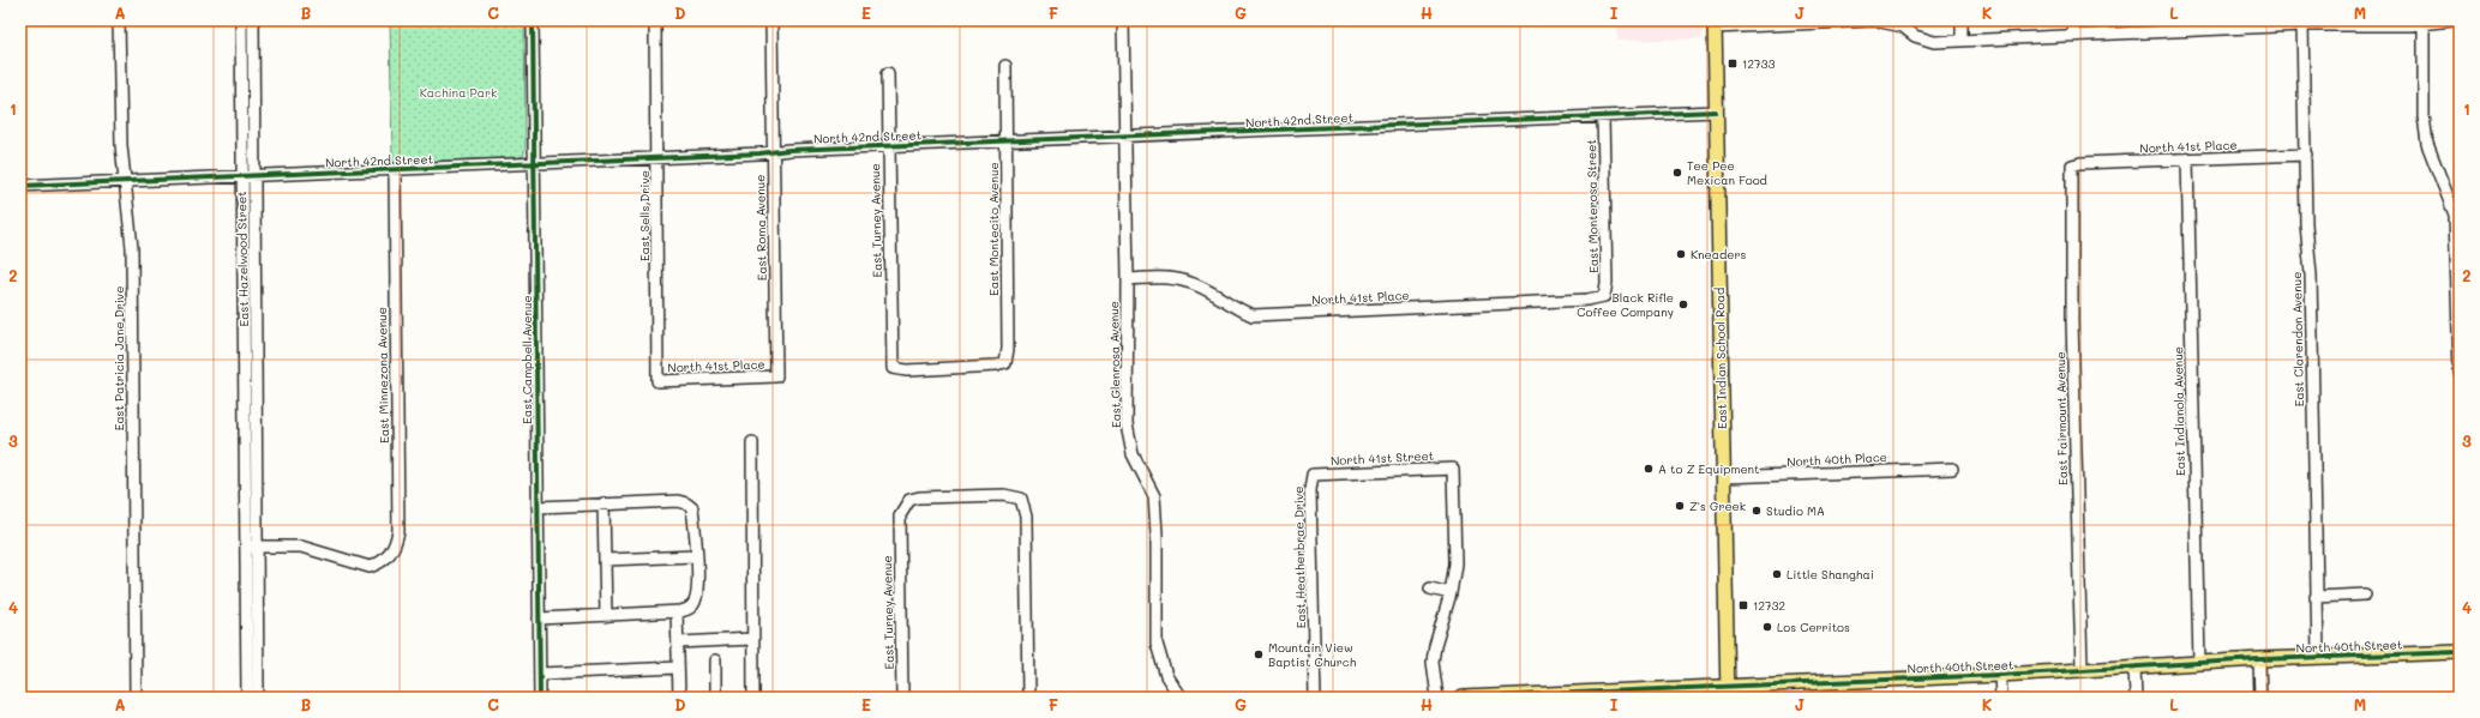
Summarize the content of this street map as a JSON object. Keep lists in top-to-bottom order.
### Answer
{
  "streets": {
    "main road": ["East Indian School Road", "North 40th Street"],
    "street": [
      "North 42nd Street",
      "North 41st Place",
      "East Monterosa Street",
      "East Sells Drive",
      "East Turney Avenue",
      "East Roma Avenue",
      "East Montecito Avenue",
      "East Hazelwood Street",
      "East Clarendon Avenue",
      "East Patricia Jane Drive",
      "East Campbell Avenue",
      "East Glenrosa Avenue",
      "East Minnezona Avenue",
      "East Indianola Avenue",
      "East Fairmount Avenue",
      "North 41st Street",
      "North 40th Place",
      "East Heatherbrae Drive"
    ]
  },
  "crossings": [
    ["North 42nd Street", "East Monterosa Street"],
    ["North 42nd Street", "East Sells Drive"],
    ["North 42nd Street", "East Turney Avenue"],
    ["North 42nd Street", "East Roma Avenue"],
    ["North 42nd Street", "East Montecito Avenue"],
    ["North 42nd Street", "East Hazelwood Street"],
    ["North 42nd Street", "East Patricia Jane Drive"],
    ["North 42nd Street", "East Indian School Road"],
    ["North 42nd Street", "East Campbell Avenue"],
    ["North 42nd Street", "East Glenrosa Avenue"],
    ["North 42nd Street", "East Minnezona Avenue"],
    ["North 41st Place", "East Monterosa Street"],
    ["North 41st Place", "East Sells Drive"],
    ["North 41st Place", "East Roma Avenue"],
    ["North 41st Place", "East Clarendon Avenue"],
    ["North 41st Place", "East Glenrosa Avenue"],
    ["North 41st Place", "East Indianola Avenue"],
    ["North 41st Place", "East Fairmount Avenue"],
    ["East Turney Avenue", "East Montecito Avenue"],
    ["East Hazelwood Street", "East Minnezona Avenue"],
    ["East Clarendon Avenue", "North 40th Street"],
    ["East Indian School Road", "North 40th Place"],
    ["East Indian School Road", "North 40th Street"],
    ["East Indianola Avenue", "North 40th Street"],
    ["East Fairmount Avenue", "North 40th Street"],
    ["North 41st Street", "East Heatherbrae Drive"]
  ],
  "parks": ["Kachina Park"],
  "places": {
    "transit": ["12733", "12732"],
    "other": [
      "Tee Pee Mexican Food",
      "Kneaders",
      "Black Rifle Coffee Company",
      "A to Z Equipment",
      "Z's Greek",
      "Studio MA",
      "Little Shanghai",
      "Los Cerritos",
      "Mountain View Baptist Church"
    ]
  },
  "grid": {
    "columns": [
      "A",
      "B",
      "C",
      "D",
      "E",
      "F",
      "G",
      "H",
      "I",
      "J",
      "K",
      "L",
      "M"
    ],
    "rows": [
      "1",
      "2",
      "3",
      "4"
    ]
  }
}
